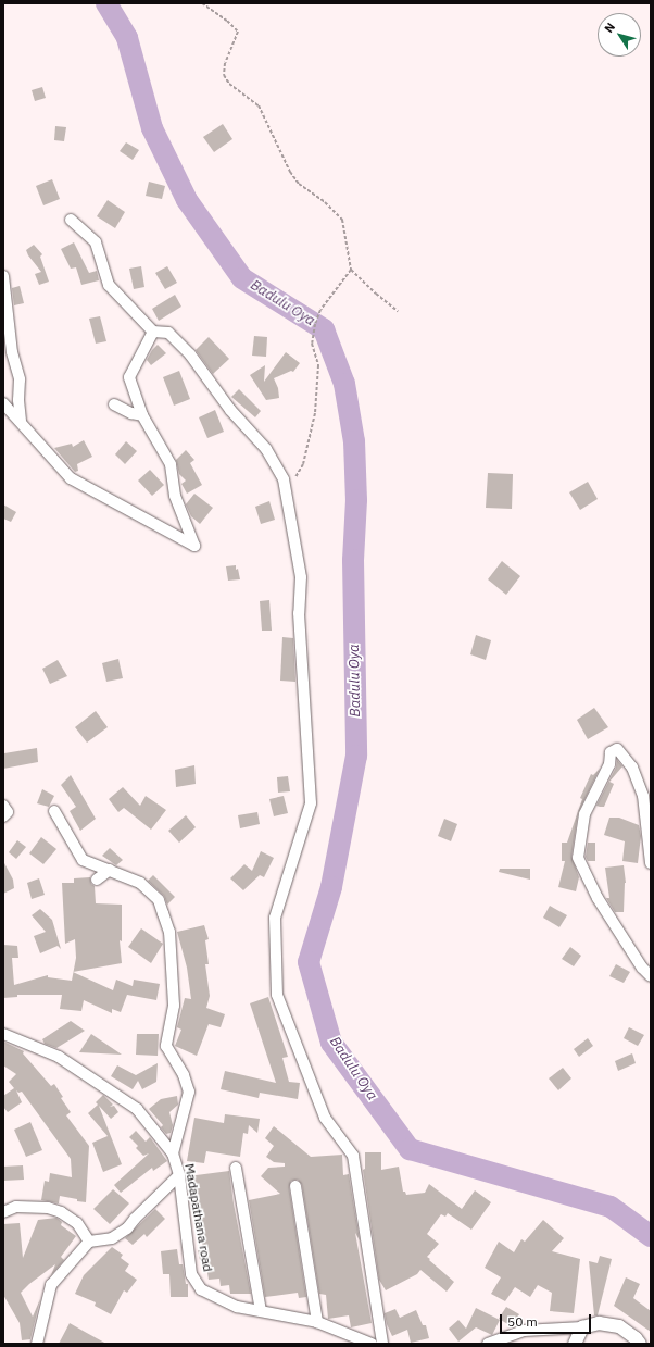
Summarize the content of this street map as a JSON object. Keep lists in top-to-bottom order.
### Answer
{
  "streets": {
    "street": ["Madapathana road"]
  },
  "water": ["Badulu Oya"],
  "scale_bar": "50 m",
  "north": "top left"
}
